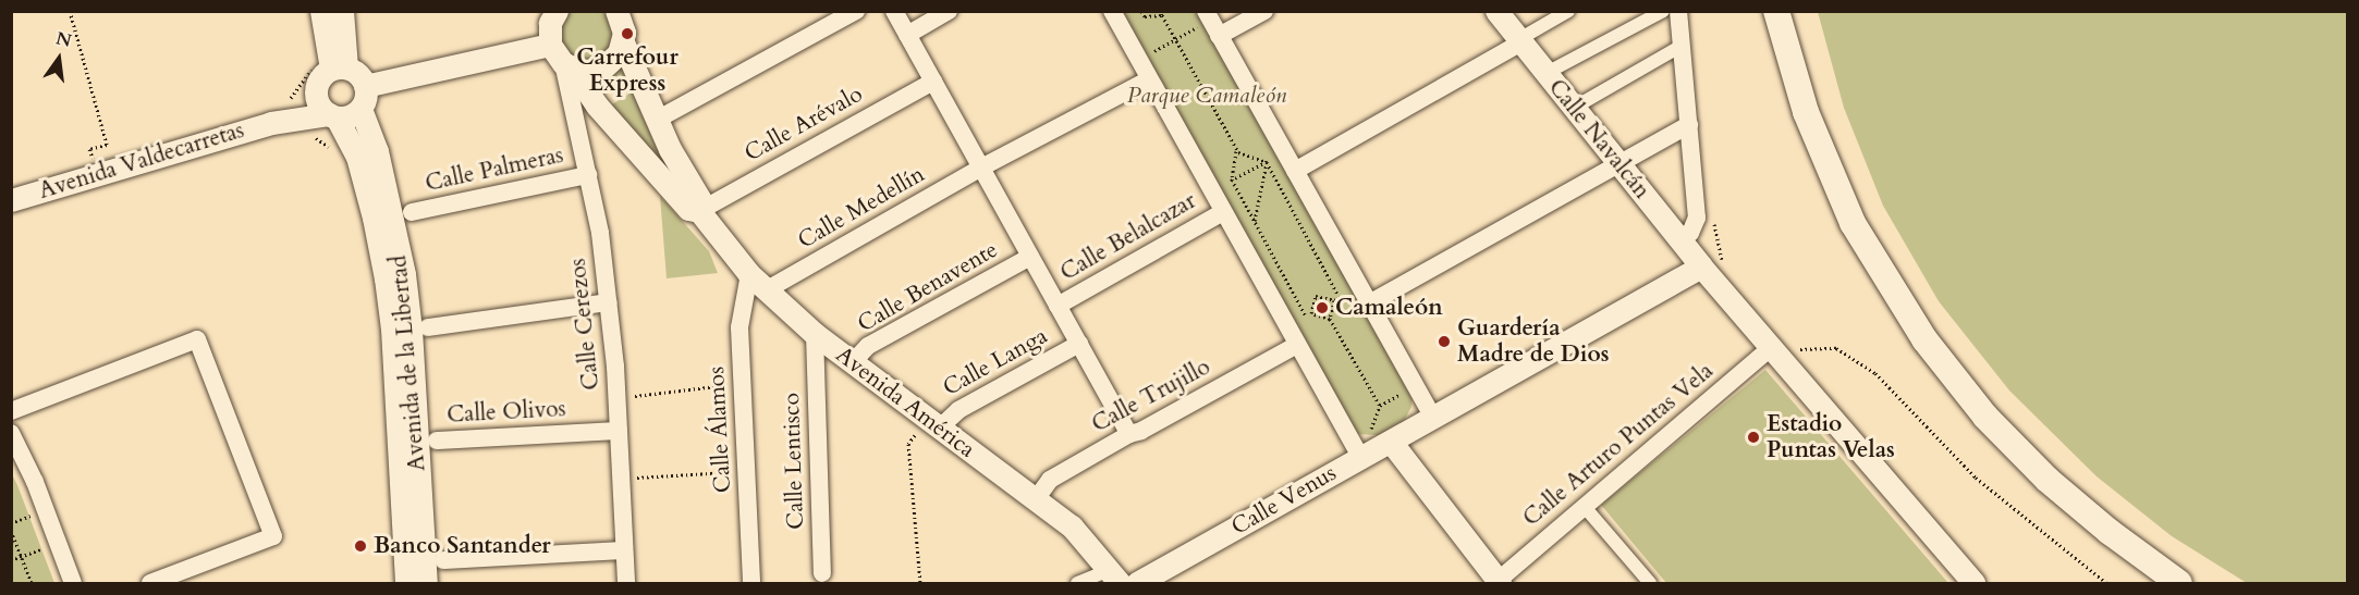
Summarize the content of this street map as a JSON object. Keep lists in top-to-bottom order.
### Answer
{
  "streets": {
    "street": [
      "Calle Arévalo",
      "Calle Navalcán",
      "Avenida Valdecarretas",
      "Calle Palmeras",
      "Calle Medellín",
      "Calle Belalcazar",
      "Calle Benavente",
      "Calle Cerezos",
      "Calle Langa",
      "Avenida de la Libertad",
      "Calle Trujillo",
      "Avenida América",
      "Calle Olivos",
      "Calle Álamos",
      "Calle Arturo Puntas Vela",
      "Calle Lentisco",
      "Calle Venus"
    ]
  },
  "crossings": [
    ["Calle Arévalo", "Avenida América"],
    ["Calle Navalcán", "Calle Arturo Puntas Vela"],
    ["Calle Navalcán", "Calle Venus"],
    ["Avenida Valdecarretas", "Avenida de la Libertad"],
    ["Calle Palmeras", "Calle Cerezos"],
    ["Calle Medellín", "Avenida América"],
    ["Calle Benavente", "Avenida América"],
    ["Calle Cerezos", "Avenida América"],
    ["Calle Cerezos", "Calle Olivos"],
    ["Calle Langa", "Avenida América"],
    ["Calle Trujillo", "Avenida América"],
    ["Avenida América", "Calle Álamos"],
    ["Avenida América", "Calle Lentisco"]
  ],
  "parks": ["Parque Camaleón"],
  "places": [
    "Carrefour Express",
    "Camaleón",
    "Guardería Madre de Dios",
    "Estadio Puntas Velas",
    "Banco Santander"
  ],
  "north": "top"
}
